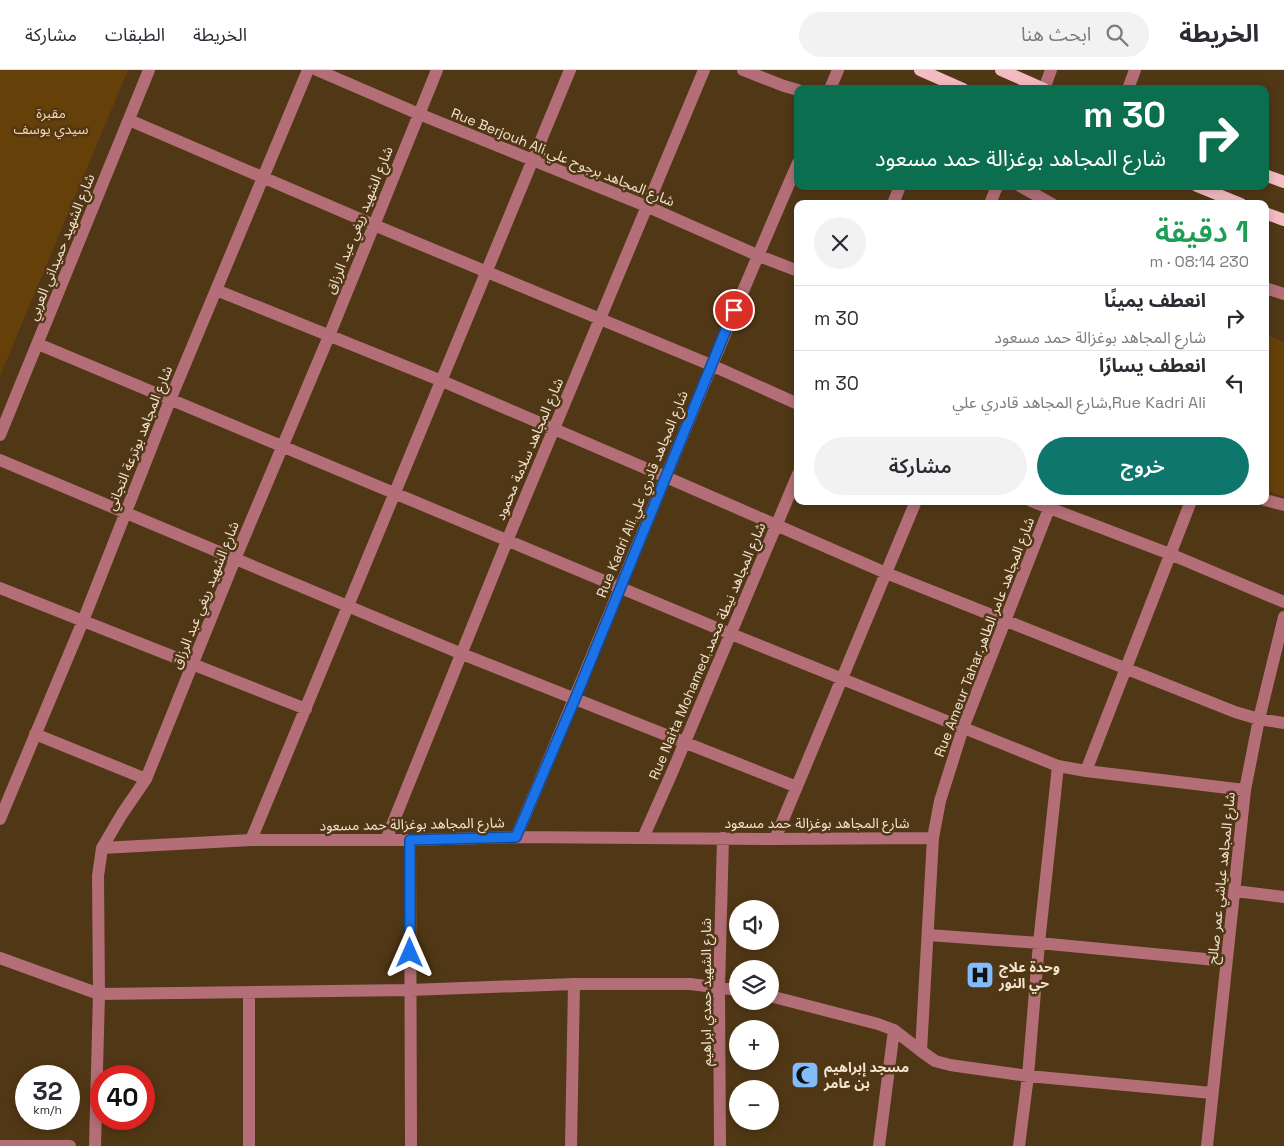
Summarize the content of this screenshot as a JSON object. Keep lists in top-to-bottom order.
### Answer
{
  "streets": {
    "street": [
      "Rue Berjouh Ali,شارع المجاهد برجوح علي",
      "شارع الشهيد ريغي عبد الرزاق",
      "شارع الشهيد حميداني العربي",
      "شارع المجاهد بوترعة التجاني",
      "شارع المجاهد سلامة محمود",
      "Rue Kadri Ali,شارع المجاهد قادري علي",
      "Rue Ameur Tahar,شارع المجاهد عامر الطاهر",
      "Rue Naita Mohamed,شارع المجاهد نيطة محمد",
      "شارع المجاهد بوغزالة حمد مسعود",
      "شارع المجاهد عياشي عمر صالح",
      "شارع الشهيد حمدي ابراهيم"
    ]
  },
  "crossings": [
    ["Rue Berjouh Ali,شارع المجاهد برجوح علي", "شارع الشهيد ريغي عبد الرزاق"],
    ["Rue Berjouh Ali,شارع المجاهد برجوح علي", "شارع المجاهد سلامة محمود"],
    ["Rue Berjouh Ali,شارع المجاهد برجوح علي", "Rue Kadri Ali,شارع المجاهد قادري علي"],
    ["شارع الشهيد ريغي عبد الرزاق", "شارع المجاهد بوغزالة حمد مسعود"],
    ["شارع المجاهد سلامة محمود", "شارع المجاهد بوغزالة حمد مسعود"],
    ["Rue Kadri Ali,شارع المجاهد قادري علي", "شارع المجاهد بوغزالة حمد مسعود"],
    ["Rue Ameur Tahar,شارع المجاهد عامر الطاهر", "شارع المجاهد بوغزالة حمد مسعود"],
    ["Rue Naita Mohamed,شارع المجاهد نيطة محمد", "شارع المجاهد بوغزالة حمد مسعود"],
    ["شارع المجاهد بوغزالة حمد مسعود", "شارع الشهيد حمدي ابراهيم"]
  ],
  "parks": ["مقبرة سيدي يوسف"],
  "places": {
    "hospital": ["وحدة علاج حي النور"],
    "mosque": ["مسجد إبراهيم بن عامر"]
  },
  "page": {
    "header": "الخريطة",
    "search": "ابحث هنا",
    "nav": ["الخريطة", "الطبقات", "مشاركة"],
    "turn": ["30 m", "شارع المجاهد بوغزالة حمد مسعود"],
    "heading": ["1 دقيقة", "230 m · 08:14"],
    "list": [
      {
        "name": "انعطف يمينًا",
        "note": "شارع المجاهد بوغزالة حمد مسعود",
        "value": "30 m"
      },
      {
        "name": "انعطف يسارًا",
        "note": "Rue Kadri Ali,شارع المجاهد قادري علي",
        "value": "30 m"
      }
    ],
    "buttons": ["خروج", "مشاركة"],
    "map_buttons": ["+", "−"],
    "speed": "32 km/h",
    "limit": "40"
  }
}
